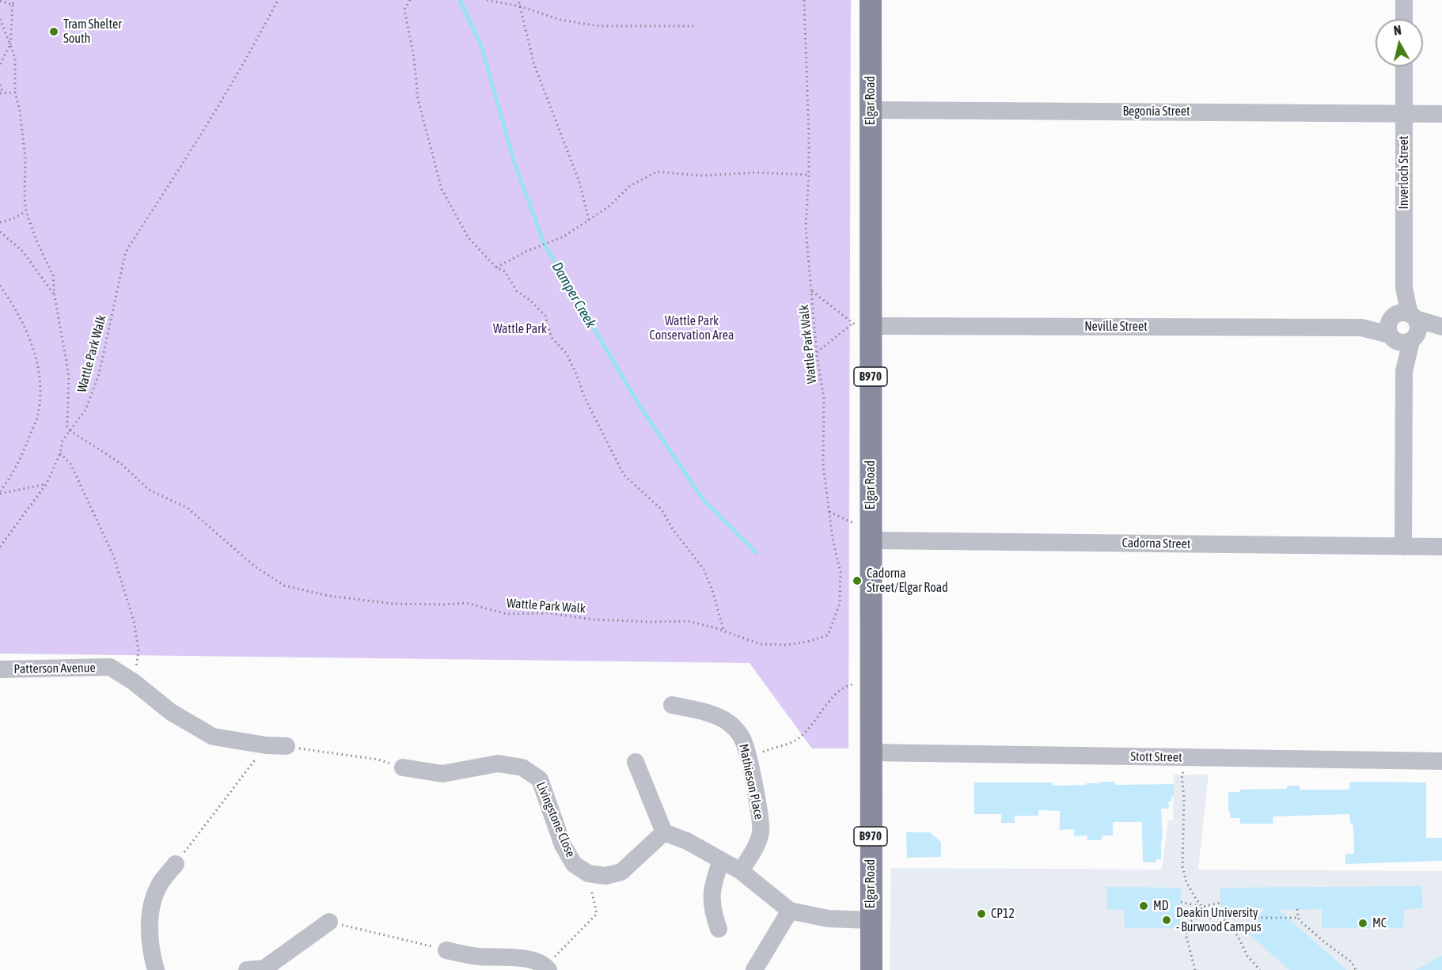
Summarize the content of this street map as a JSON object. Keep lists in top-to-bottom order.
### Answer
{
  "streets": {
    "main road": ["Elgar Road", "B970"],
    "street": [
      "Begonia Street",
      "Inverloch Street",
      "Neville Street",
      "Cadorna Street",
      "Patterson Avenue",
      "Stott Street",
      "Mathieson Place",
      "Livingstone Close"
    ],
    "path": ["Wattle Park Walk"]
  },
  "crossings": [
    ["Elgar Road", "Begonia Street"],
    ["Elgar Road", "Neville Street"],
    ["Elgar Road", "Cadorna Street"],
    ["Elgar Road", "Stott Street"],
    ["Begonia Street", "Inverloch Street"],
    ["Inverloch Street", "Neville Street"],
    ["Inverloch Street", "Cadorna Street"]
  ],
  "water": ["Damper Creek"],
  "parks": ["Wattle Park Conservation Area", "Wattle Park"],
  "places": [
    "Tram Shelter South",
    "Cadorna Street/Elgar Road",
    "MD",
    "CP12",
    "Deakin University - Burwood Campus",
    "MC"
  ],
  "north": "top"
}
